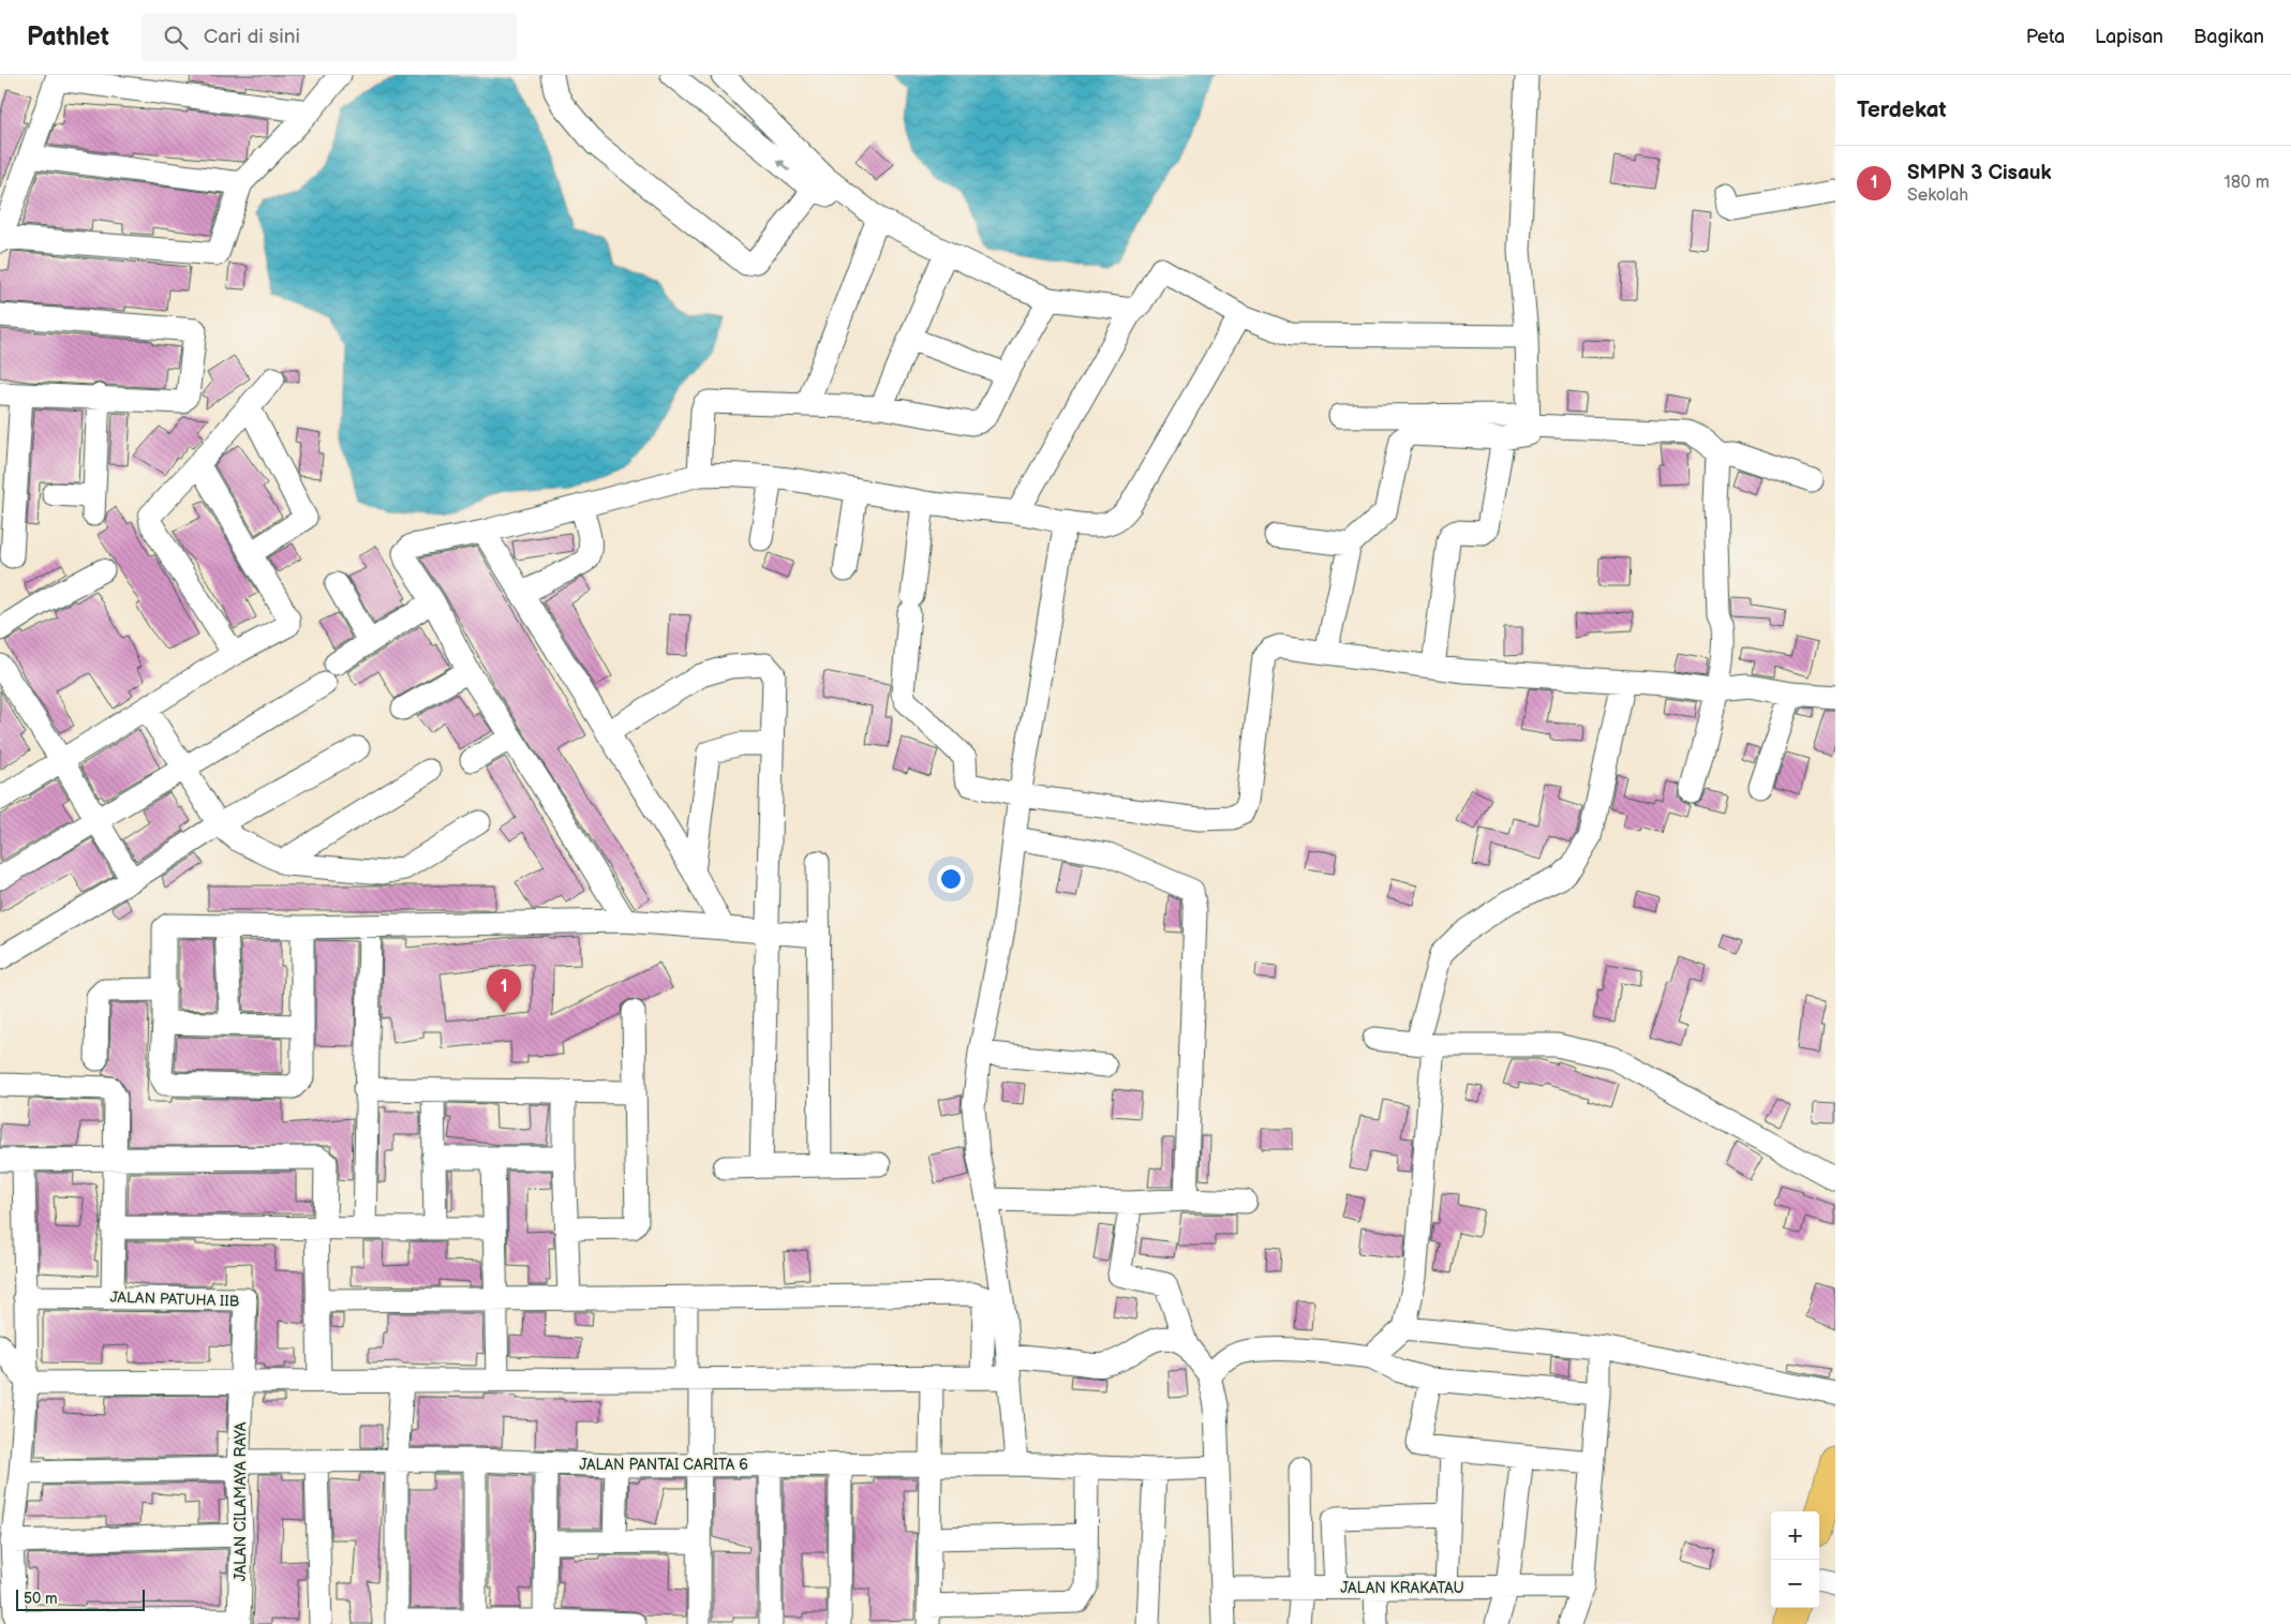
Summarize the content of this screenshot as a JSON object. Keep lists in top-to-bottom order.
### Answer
{
  "streets": {
    "street": [
      "JALAN PATUHA IIB",
      "JALAN PANTAI CARITA 6",
      "JALAN CILAMAYA RAYA",
      "JALAN KRAKATAU"
    ]
  },
  "crossings": [
    ["JALAN PATUHA IIB", "JALAN CILAMAYA RAYA"],
    ["JALAN PANTAI CARITA 6", "JALAN CILAMAYA RAYA"]
  ],
  "scale_bar": "50 m",
  "page": {
    "header": "Pathlet",
    "search": "Cari di sini",
    "nav": ["Peta", "Lapisan", "Bagikan"],
    "heading": "Terdekat",
    "list": [
      {
        "mark": "1",
        "name": "SMPN 3 Cisauk",
        "note": "Sekolah",
        "value": "180 m"
      }
    ],
    "pins": "1",
    "map_buttons": ["+", "−"],
    "scale": "50 m"
  }
}
